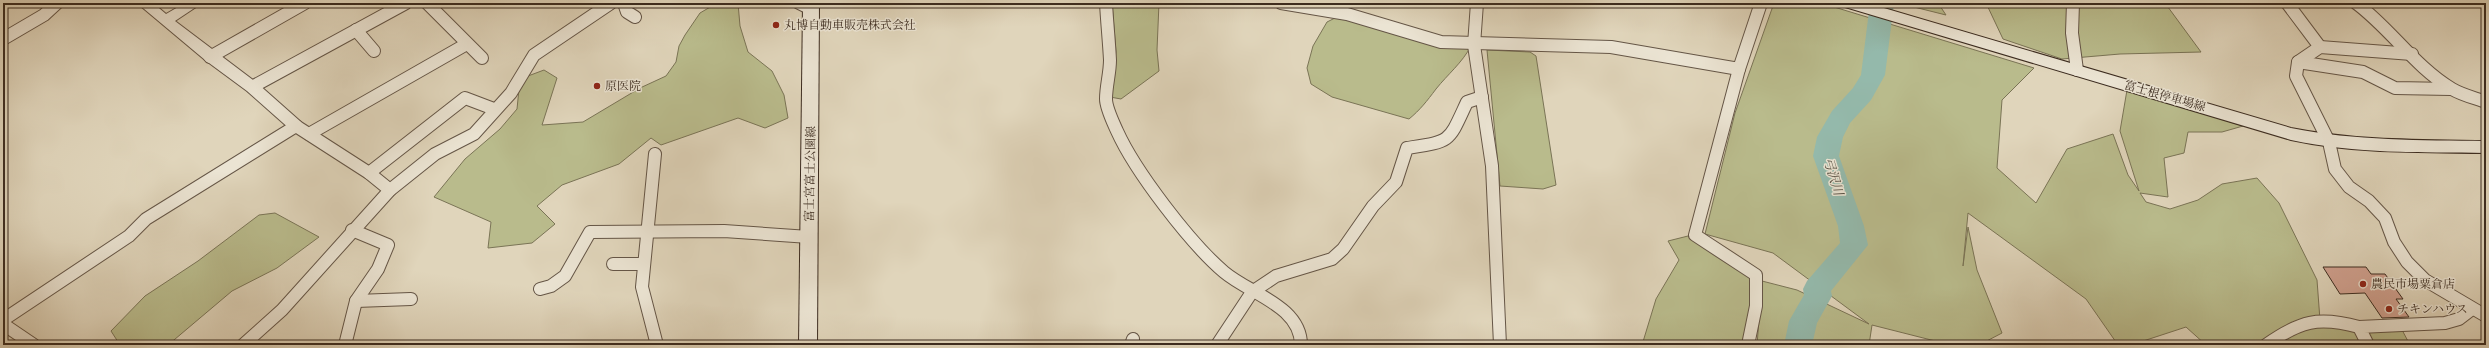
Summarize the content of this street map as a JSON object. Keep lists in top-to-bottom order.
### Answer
{
  "streets": {
    "main road": ["富士根停車場線", "富士宮富士公園線"]
  },
  "water": ["弓沢川"],
  "places": [
    "丸博自動車販売株式会社",
    "原医院",
    "農民市場粟倉店",
    "チキンハウス"
  ]
}
